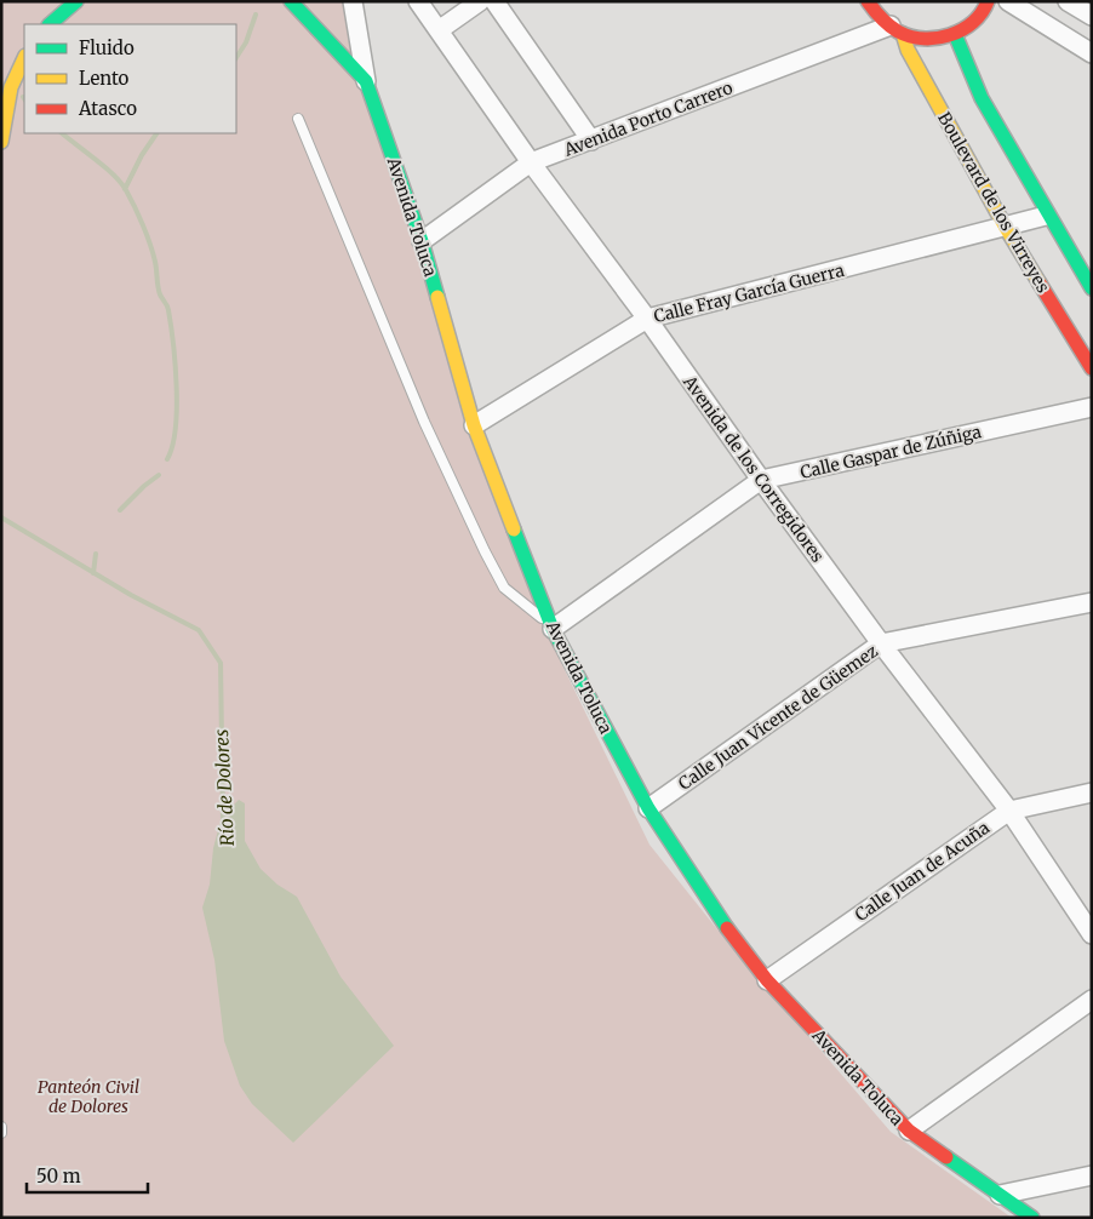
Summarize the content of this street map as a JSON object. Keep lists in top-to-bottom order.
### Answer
{
  "streets": {
    "street": [
      "Avenida Porto Carrero",
      "Boulevard de los Virreyes",
      "Avenida Toluca",
      "Calle Fray García Guerra",
      "Calle Gaspar de Zúñiga",
      "Avenida de los Corregidores",
      "Calle Juan Vicente de Güemez",
      "Calle Juan de Acuña"
    ]
  },
  "crossings": [
    ["Avenida Porto Carrero", "Boulevard de los Virreyes"],
    ["Avenida Porto Carrero", "Avenida Toluca"],
    ["Avenida Porto Carrero", "Avenida de los Corregidores"],
    ["Boulevard de los Virreyes", "Calle Fray García Guerra"],
    ["Avenida Toluca", "Calle Fray García Guerra"],
    ["Avenida Toluca", "Calle Gaspar de Zúñiga"],
    ["Avenida Toluca", "Calle Juan Vicente de Güemez"],
    ["Avenida Toluca", "Calle Juan de Acuña"],
    ["Calle Fray García Guerra", "Avenida de los Corregidores"],
    ["Calle Gaspar de Zúñiga", "Avenida de los Corregidores"],
    ["Avenida de los Corregidores", "Calle Juan Vicente de Güemez"],
    ["Avenida de los Corregidores", "Calle Juan de Acuña"]
  ],
  "water": ["Río de Dolores"],
  "parks": ["Panteón Civil de Dolores"],
  "legend": ["Fluido", "Lento", "Atasco"],
  "scale_bar": "50 m"
}
